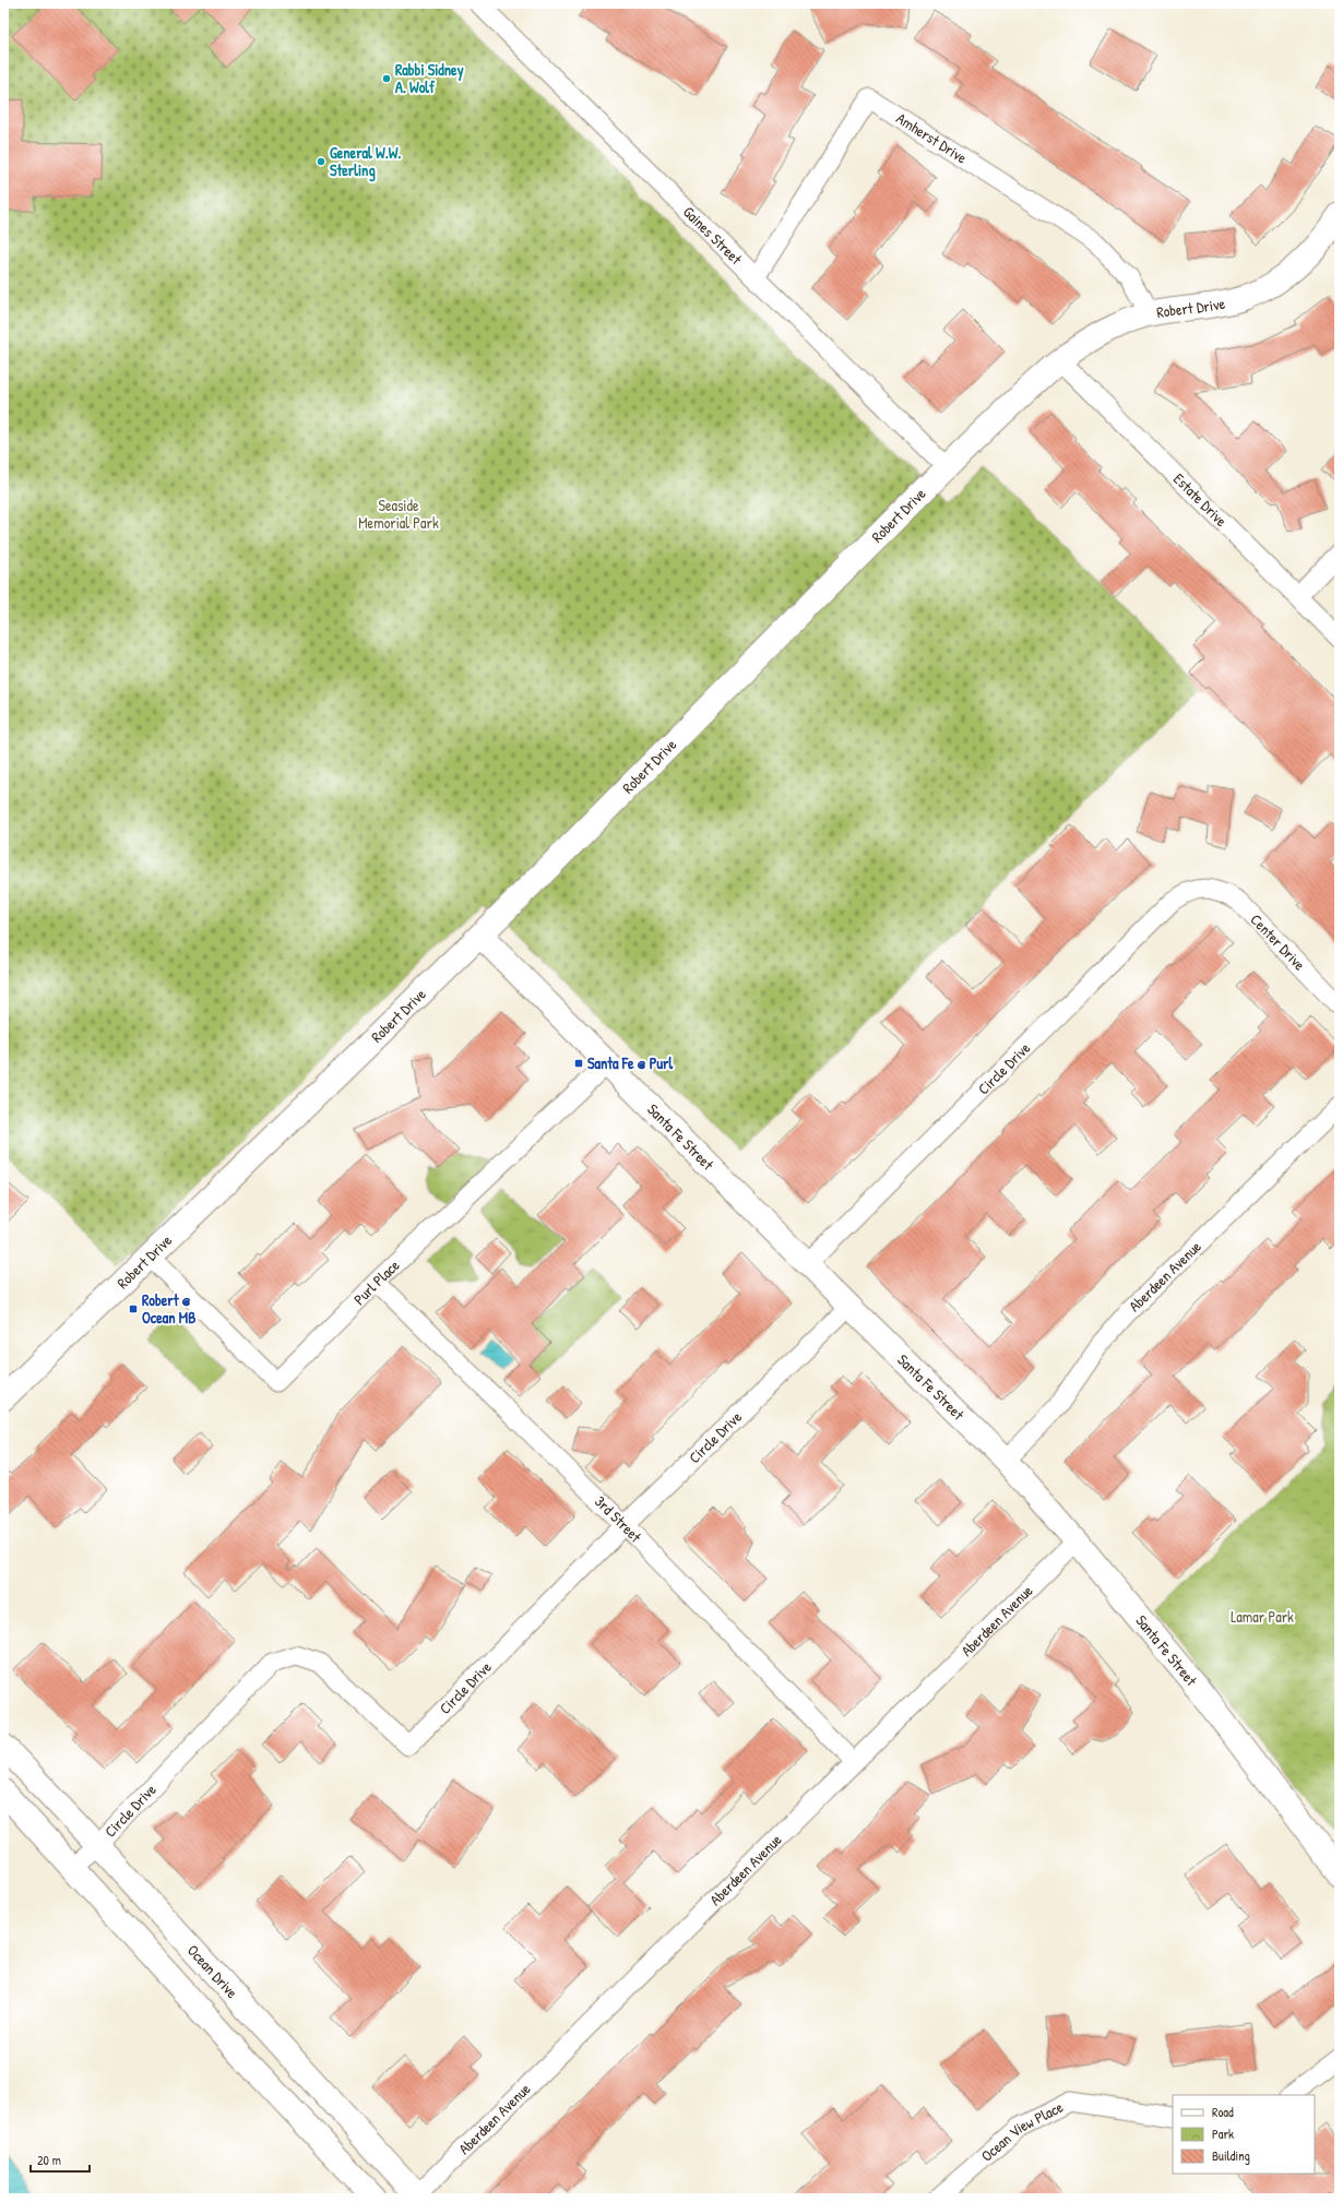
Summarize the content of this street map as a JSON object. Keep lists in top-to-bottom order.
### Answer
{
  "streets": {
    "street": [
      "Amherst Drive",
      "Gaines Street",
      "Robert Drive",
      "Estate Drive",
      "Center Drive",
      "Circle Drive",
      "Santa Fe Street",
      "Aberdeen Avenue",
      "Purl Place",
      "3rd Street",
      "Ocean Drive",
      "Ocean View Place"
    ]
  },
  "crossings": [
    ["Amherst Drive", "Gaines Street"],
    ["Amherst Drive", "Robert Drive"],
    ["Gaines Street", "Robert Drive"],
    ["Robert Drive", "Estate Drive"],
    ["Robert Drive", "Santa Fe Street"],
    ["Robert Drive", "Purl Place"],
    ["Center Drive", "Circle Drive"],
    ["Circle Drive", "Santa Fe Street"],
    ["Circle Drive", "3rd Street"],
    ["Circle Drive", "Ocean Drive"],
    ["Santa Fe Street", "Aberdeen Avenue"],
    ["Santa Fe Street", "Purl Place"],
    ["Aberdeen Avenue", "3rd Street"],
    ["Aberdeen Avenue", "Ocean Drive"],
    ["Purl Place", "3rd Street"]
  ],
  "parks": ["Seaside Memorial Park", "Lamar Park"],
  "places": {
    "other": ["Rabbi Sidney A. Wolf", "General W.W. Sterling"],
    "transit": ["Santa Fe @ Purl", "Robert @ Ocean MB"]
  },
  "legend": ["Road", "Park", "Building"],
  "scale_bar": "20 m"
}
